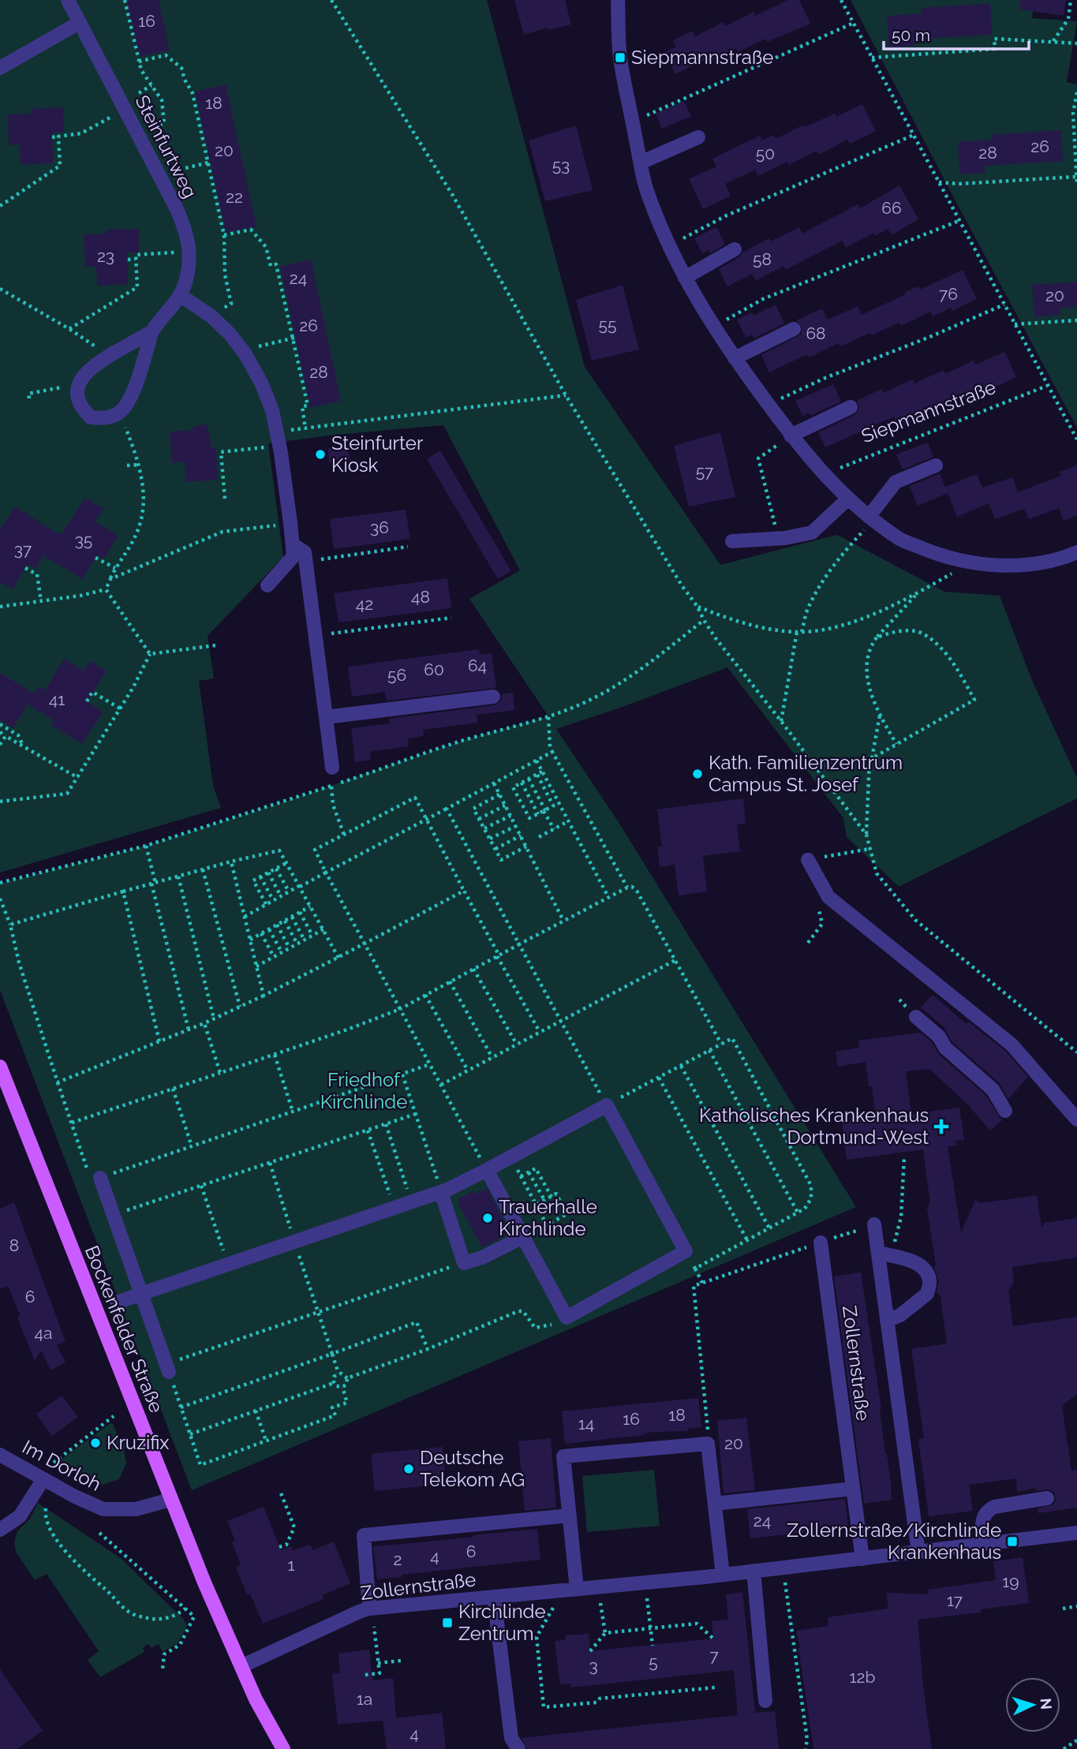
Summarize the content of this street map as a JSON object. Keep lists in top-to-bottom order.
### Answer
{
  "streets": {
    "main road": ["Bockenfelder Straße"],
    "street": ["Steinfurtweg", "Zollernstraße", "Im Dorloh"],
    "path": ["Siepmannstraße"]
  },
  "crossings": [
    ["Bockenfelder Straße", "Zollernstraße"],
    ["Bockenfelder Straße", "Im Dorloh"]
  ],
  "parks": ["Friedhof Kirchlinde"],
  "places": {
    "transit": ["Siepmannstraße", "Zollernstraße/Kirchlinde Krankenhaus", "Kirchlinde Zentrum"],
    "other": [
      "Steinfurter Kiosk",
      "Kath. Familienzentrum Campus St. Josef",
      "Trauerhalle Kirchlinde",
      "Kruzifix",
      "Deutsche Telekom AG"
    ],
    "health": ["Katholisches Krankenhaus Dortmund-West"]
  },
  "house_numbers": [
    "16",
    "18",
    "26",
    "20",
    "28",
    "50",
    "53",
    "22",
    "66",
    "23",
    "58",
    "24",
    "76",
    "20",
    "55",
    "26",
    "68",
    "28",
    "57",
    "36",
    "35",
    "37",
    "48",
    "42",
    "64",
    "60",
    "56",
    "41",
    "8",
    "6",
    "4a",
    "18",
    "16",
    "14",
    "20",
    "24",
    "6",
    "4",
    "2",
    "1",
    "19",
    "17",
    "7",
    "5",
    "3",
    "12b",
    "1a",
    "4"
  ],
  "scale_bar": "50 m",
  "north": "right"
}
